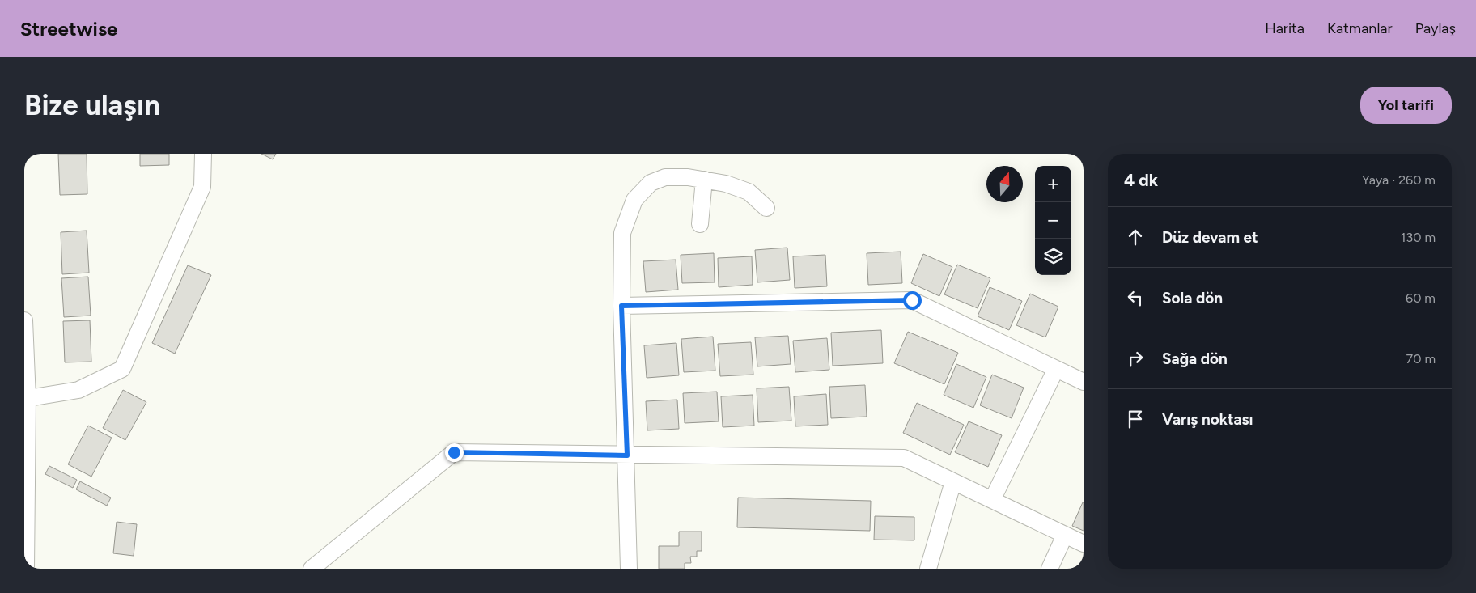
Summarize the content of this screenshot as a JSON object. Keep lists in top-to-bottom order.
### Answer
{
  "north": "top",
  "page": {
    "header": "Streetwise",
    "nav": ["Harita", "Katmanlar", "Paylaş"],
    "buttons": "Yol tarifi",
    "title": "Bize ulaşın",
    "heading": ["4 dk", "Yaya · 260 m"],
    "map_buttons": ["+", "−"],
    "list": [
      ["Düz devam et", "130 m"],
      ["Sola dön", "60 m"],
      ["Sağa dön", "70 m"],
      "Varış noktası"
    ]
  }
}
